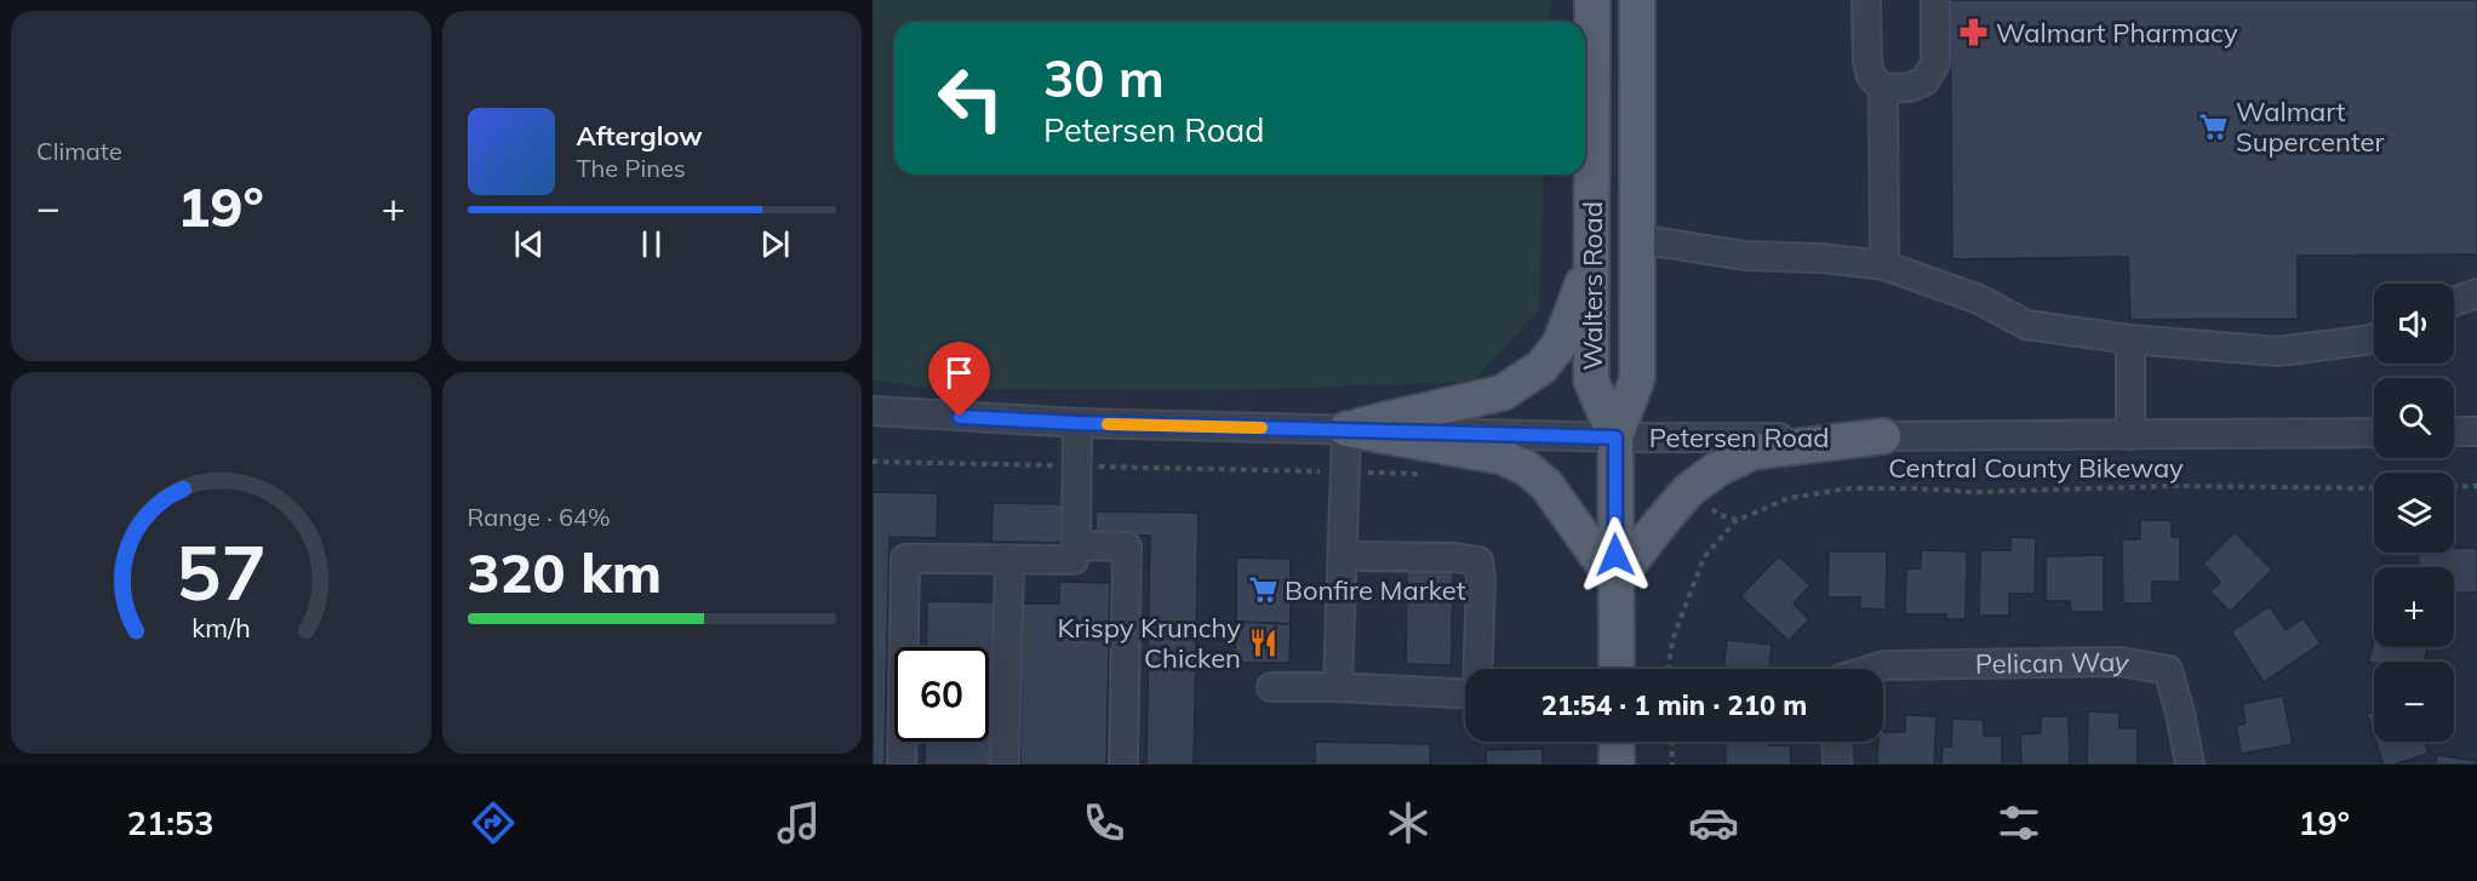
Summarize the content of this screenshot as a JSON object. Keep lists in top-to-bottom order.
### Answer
{
  "streets": {
    "main road": ["Walters Road"],
    "street": ["Petersen Road", "Pelican Way"],
    "path": ["Central County Bikeway"]
  },
  "crossings": [
    ["Walters Road", "Petersen Road"]
  ],
  "places": {
    "pharmacy": ["Walmart Pharmacy"],
    "supermarket": ["Walmart Supercenter", "Bonfire Market"],
    "restaurant": ["Krispy Krunchy Chicken"]
  },
  "page": {
    "tile": [
      "Climate",
      ["Range · 64%", "320 km"]
    ],
    "turn": ["30 m", "Petersen Road"],
    "song": ["Afterglow", "The Pines"],
    "heat": ["−", "19°", "+"],
    "map_buttons": ["+", "−"],
    "limit": "60",
    "trip": "21:54 · 1 min · 210 m",
    "tabs": ["21:53", "19°"],
    "gauge": ["57", "km/h"]
  }
}
